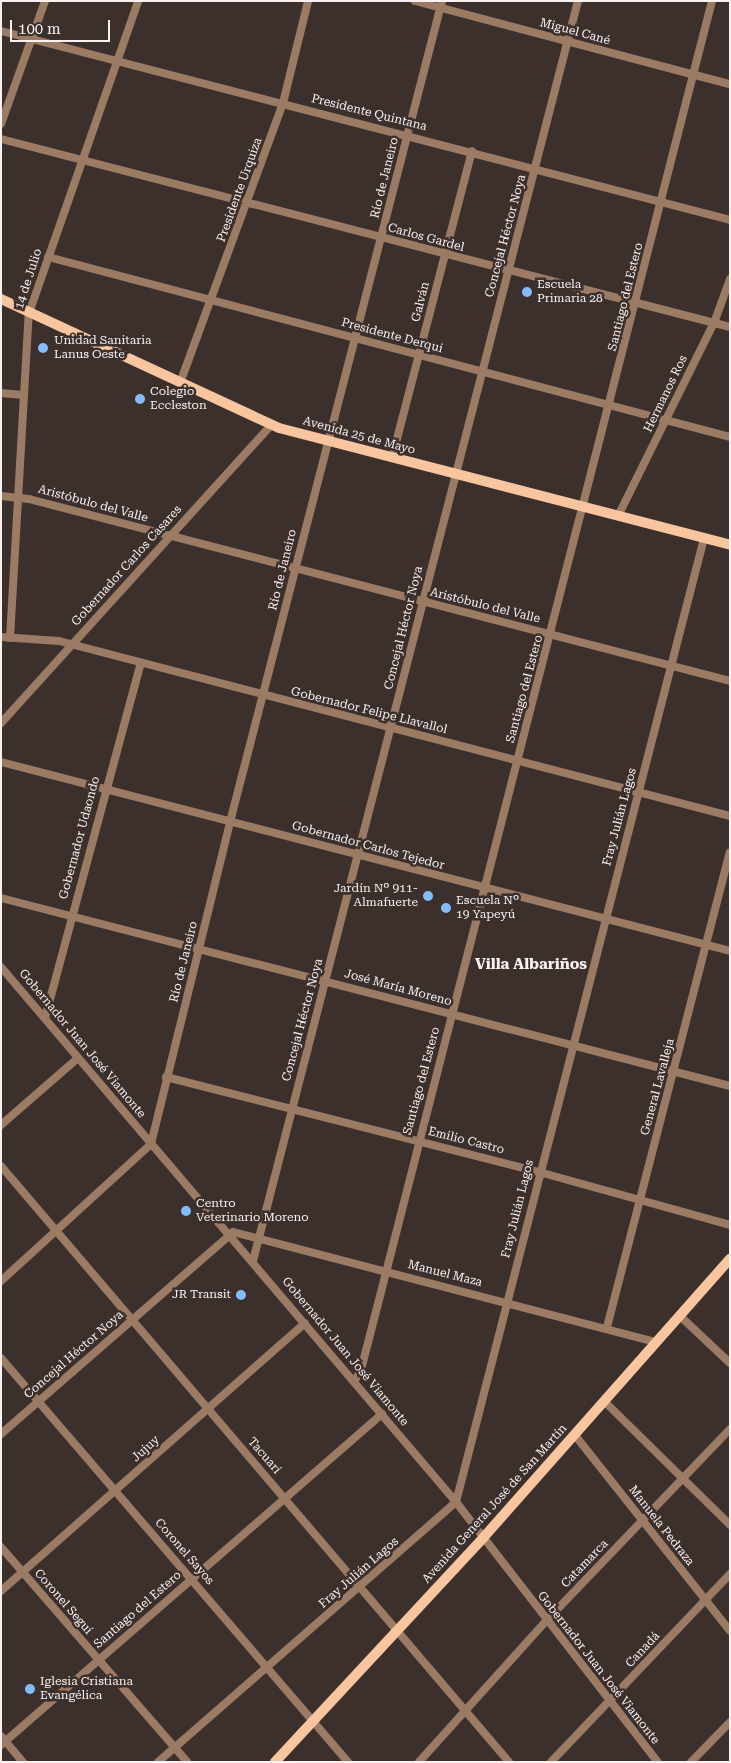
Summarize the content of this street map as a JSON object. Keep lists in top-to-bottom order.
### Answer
{
  "streets": {
    "main road": ["Avenida 25 de Mayo", "Avenida General José de San Martín"],
    "street": [
      "Miguel Cané",
      "Presidente Quintana",
      "Río de Janeiro",
      "Presidente Urquiza",
      "Concejal Héctor Noya",
      "Carlos Gardel",
      "14 de Julio",
      "Santiago del Estero",
      "Galván",
      "Presidente Derqui",
      "Hermanos Ros",
      "Aristóbulo del Valle",
      "Gobernador Carlos Casares",
      "Gobernador Felipe Llavallol",
      "Fray Julián Lagos",
      "Gobernador Udaondo",
      "Gobernador Carlos Tejedor",
      "José María Moreno",
      "Gobernador Juan José Viamonte",
      "General Lavalleja",
      "Emilio Castro",
      "Manuel Maza",
      "Jujuy",
      "Tacuarí",
      "Manuela Pedraza",
      "Coronel Sayos",
      "Catamarca",
      "Coronel Seguí",
      "Canadá"
    ]
  },
  "crossings": [
    ["Miguel Cané", "Río de Janeiro"],
    ["Miguel Cané", "Concejal Héctor Noya"],
    ["Miguel Cané", "Santiago del Estero"],
    ["Presidente Quintana", "Río de Janeiro"],
    ["Presidente Quintana", "Presidente Urquiza"],
    ["Presidente Quintana", "Concejal Héctor Noya"],
    ["Presidente Quintana", "14 de Julio"],
    ["Presidente Quintana", "Santiago del Estero"],
    ["Presidente Quintana", "Galván"],
    ["Río de Janeiro", "Carlos Gardel"],
    ["Río de Janeiro", "Presidente Derqui"],
    ["Río de Janeiro", "Avenida 25 de Mayo"],
    ["Río de Janeiro", "Aristóbulo del Valle"],
    ["Río de Janeiro", "Gobernador Felipe Llavallol"],
    ["Río de Janeiro", "Gobernador Carlos Tejedor"],
    ["Río de Janeiro", "José María Moreno"],
    ["Río de Janeiro", "Gobernador Juan José Viamonte"],
    ["Río de Janeiro", "Emilio Castro"],
    ["Presidente Urquiza", "Carlos Gardel"],
    ["Presidente Urquiza", "Presidente Derqui"],
    ["Presidente Urquiza", "Avenida 25 de Mayo"],
    ["Concejal Héctor Noya", "Carlos Gardel"],
    ["Concejal Héctor Noya", "Presidente Derqui"],
    ["Concejal Héctor Noya", "Avenida 25 de Mayo"],
    ["Concejal Héctor Noya", "Aristóbulo del Valle"],
    ["Concejal Héctor Noya", "Gobernador Felipe Llavallol"],
    ["Concejal Héctor Noya", "Gobernador Carlos Tejedor"],
    ["Concejal Héctor Noya", "José María Moreno"],
    ["Concejal Héctor Noya", "Gobernador Juan José Viamonte"],
    ["Concejal Héctor Noya", "Emilio Castro"],
    ["Concejal Héctor Noya", "Manuel Maza"],
    ["Concejal Héctor Noya", "Tacuarí"],
    ["Concejal Héctor Noya", "Coronel Sayos"],
    ["Carlos Gardel", "14 de Julio"],
    ["Carlos Gardel", "Santiago del Estero"],
    ["Carlos Gardel", "Galván"],
    ["Carlos Gardel", "Hermanos Ros"],
    ["14 de Julio", "Presidente Derqui"],
    ["14 de Julio", "Avenida 25 de Mayo"],
    ["14 de Julio", "Aristóbulo del Valle"],
    ["14 de Julio", "Gobernador Felipe Llavallol"],
    ["Santiago del Estero", "Presidente Derqui"],
    ["Santiago del Estero", "Avenida 25 de Mayo"],
    ["Santiago del Estero", "Aristóbulo del Valle"],
    ["Santiago del Estero", "Gobernador Felipe Llavallol"],
    ["Santiago del Estero", "Gobernador Carlos Tejedor"],
    ["Santiago del Estero", "José María Moreno"],
    ["Santiago del Estero", "Gobernador Juan José Viamonte"],
    ["Santiago del Estero", "Emilio Castro"],
    ["Santiago del Estero", "Manuel Maza"],
    ["Santiago del Estero", "Tacuarí"],
    ["Santiago del Estero", "Coronel Sayos"],
    ["Santiago del Estero", "Coronel Seguí"],
    ["Galván", "Presidente Derqui"],
    ["Galván", "Avenida 25 de Mayo"],
    ["Presidente Derqui", "Hermanos Ros"],
    ["Hermanos Ros", "Avenida 25 de Mayo"],
    ["Avenida 25 de Mayo", "Gobernador Carlos Casares"],
    ["Avenida 25 de Mayo", "Fray Julián Lagos"],
    ["Aristóbulo del Valle", "Gobernador Carlos Casares"],
    ["Aristóbulo del Valle", "Fray Julián Lagos"],
    ["Gobernador Carlos Casares", "Gobernador Felipe Llavallol"],
    ["Gobernador Felipe Llavallol", "Fray Julián Lagos"],
    ["Gobernador Felipe Llavallol", "Gobernador Udaondo"],
    ["Fray Julián Lagos", "Gobernador Carlos Tejedor"],
    ["Fray Julián Lagos", "José María Moreno"],
    ["Fray Julián Lagos", "Gobernador Juan José Viamonte"],
    ["Fray Julián Lagos", "Emilio Castro"],
    ["Fray Julián Lagos", "Manuel Maza"],
    ["Fray Julián Lagos", "Tacuarí"],
    ["Fray Julián Lagos", "Coronel Sayos"],
    ["Fray Julián Lagos", "Coronel Seguí"],
    ["Gobernador Udaondo", "Gobernador Carlos Tejedor"],
    ["Gobernador Udaondo", "José María Moreno"],
    ["Gobernador Udaondo", "Gobernador Juan José Viamonte"],
    ["Gobernador Carlos Tejedor", "General Lavalleja"],
    ["José María Moreno", "General Lavalleja"],
    ["Gobernador Juan José Viamonte", "Manuel Maza"],
    ["Gobernador Juan José Viamonte", "Jujuy"],
    ["Gobernador Juan José Viamonte", "Avenida General José de San Martín"],
    ["Gobernador Juan José Viamonte", "Catamarca"],
    ["Gobernador Juan José Viamonte", "Canadá"],
    ["General Lavalleja", "Emilio Castro"],
    ["General Lavalleja", "Manuel Maza"],
    ["Manuel Maza", "Avenida General José de San Martín"],
    ["Jujuy", "Tacuarí"],
    ["Jujuy", "Coronel Sayos"],
    ["Jujuy", "Coronel Seguí"],
    ["Tacuarí", "Avenida General José de San Martín"],
    ["Tacuarí", "Catamarca"],
    ["Avenida General José de San Martín", "Manuela Pedraza"],
    ["Avenida General José de San Martín", "Coronel Sayos"],
    ["Manuela Pedraza", "Catamarca"],
    ["Manuela Pedraza", "Canadá"]
  ],
  "districts": ["Villa Albariños"],
  "places": [
    "Escuela Primaria 28",
    "Unidad Sanitaria Lanus Oeste",
    "Colegio Eccleston",
    "Jardín Nº 911- Almafuerte",
    "Escuela Nº 19 Yapeyú",
    "Centro Veterinario Moreno",
    "JR Transit",
    "Iglesia Cristiana Evangélica"
  ],
  "scale_bar": "100 m"
}
